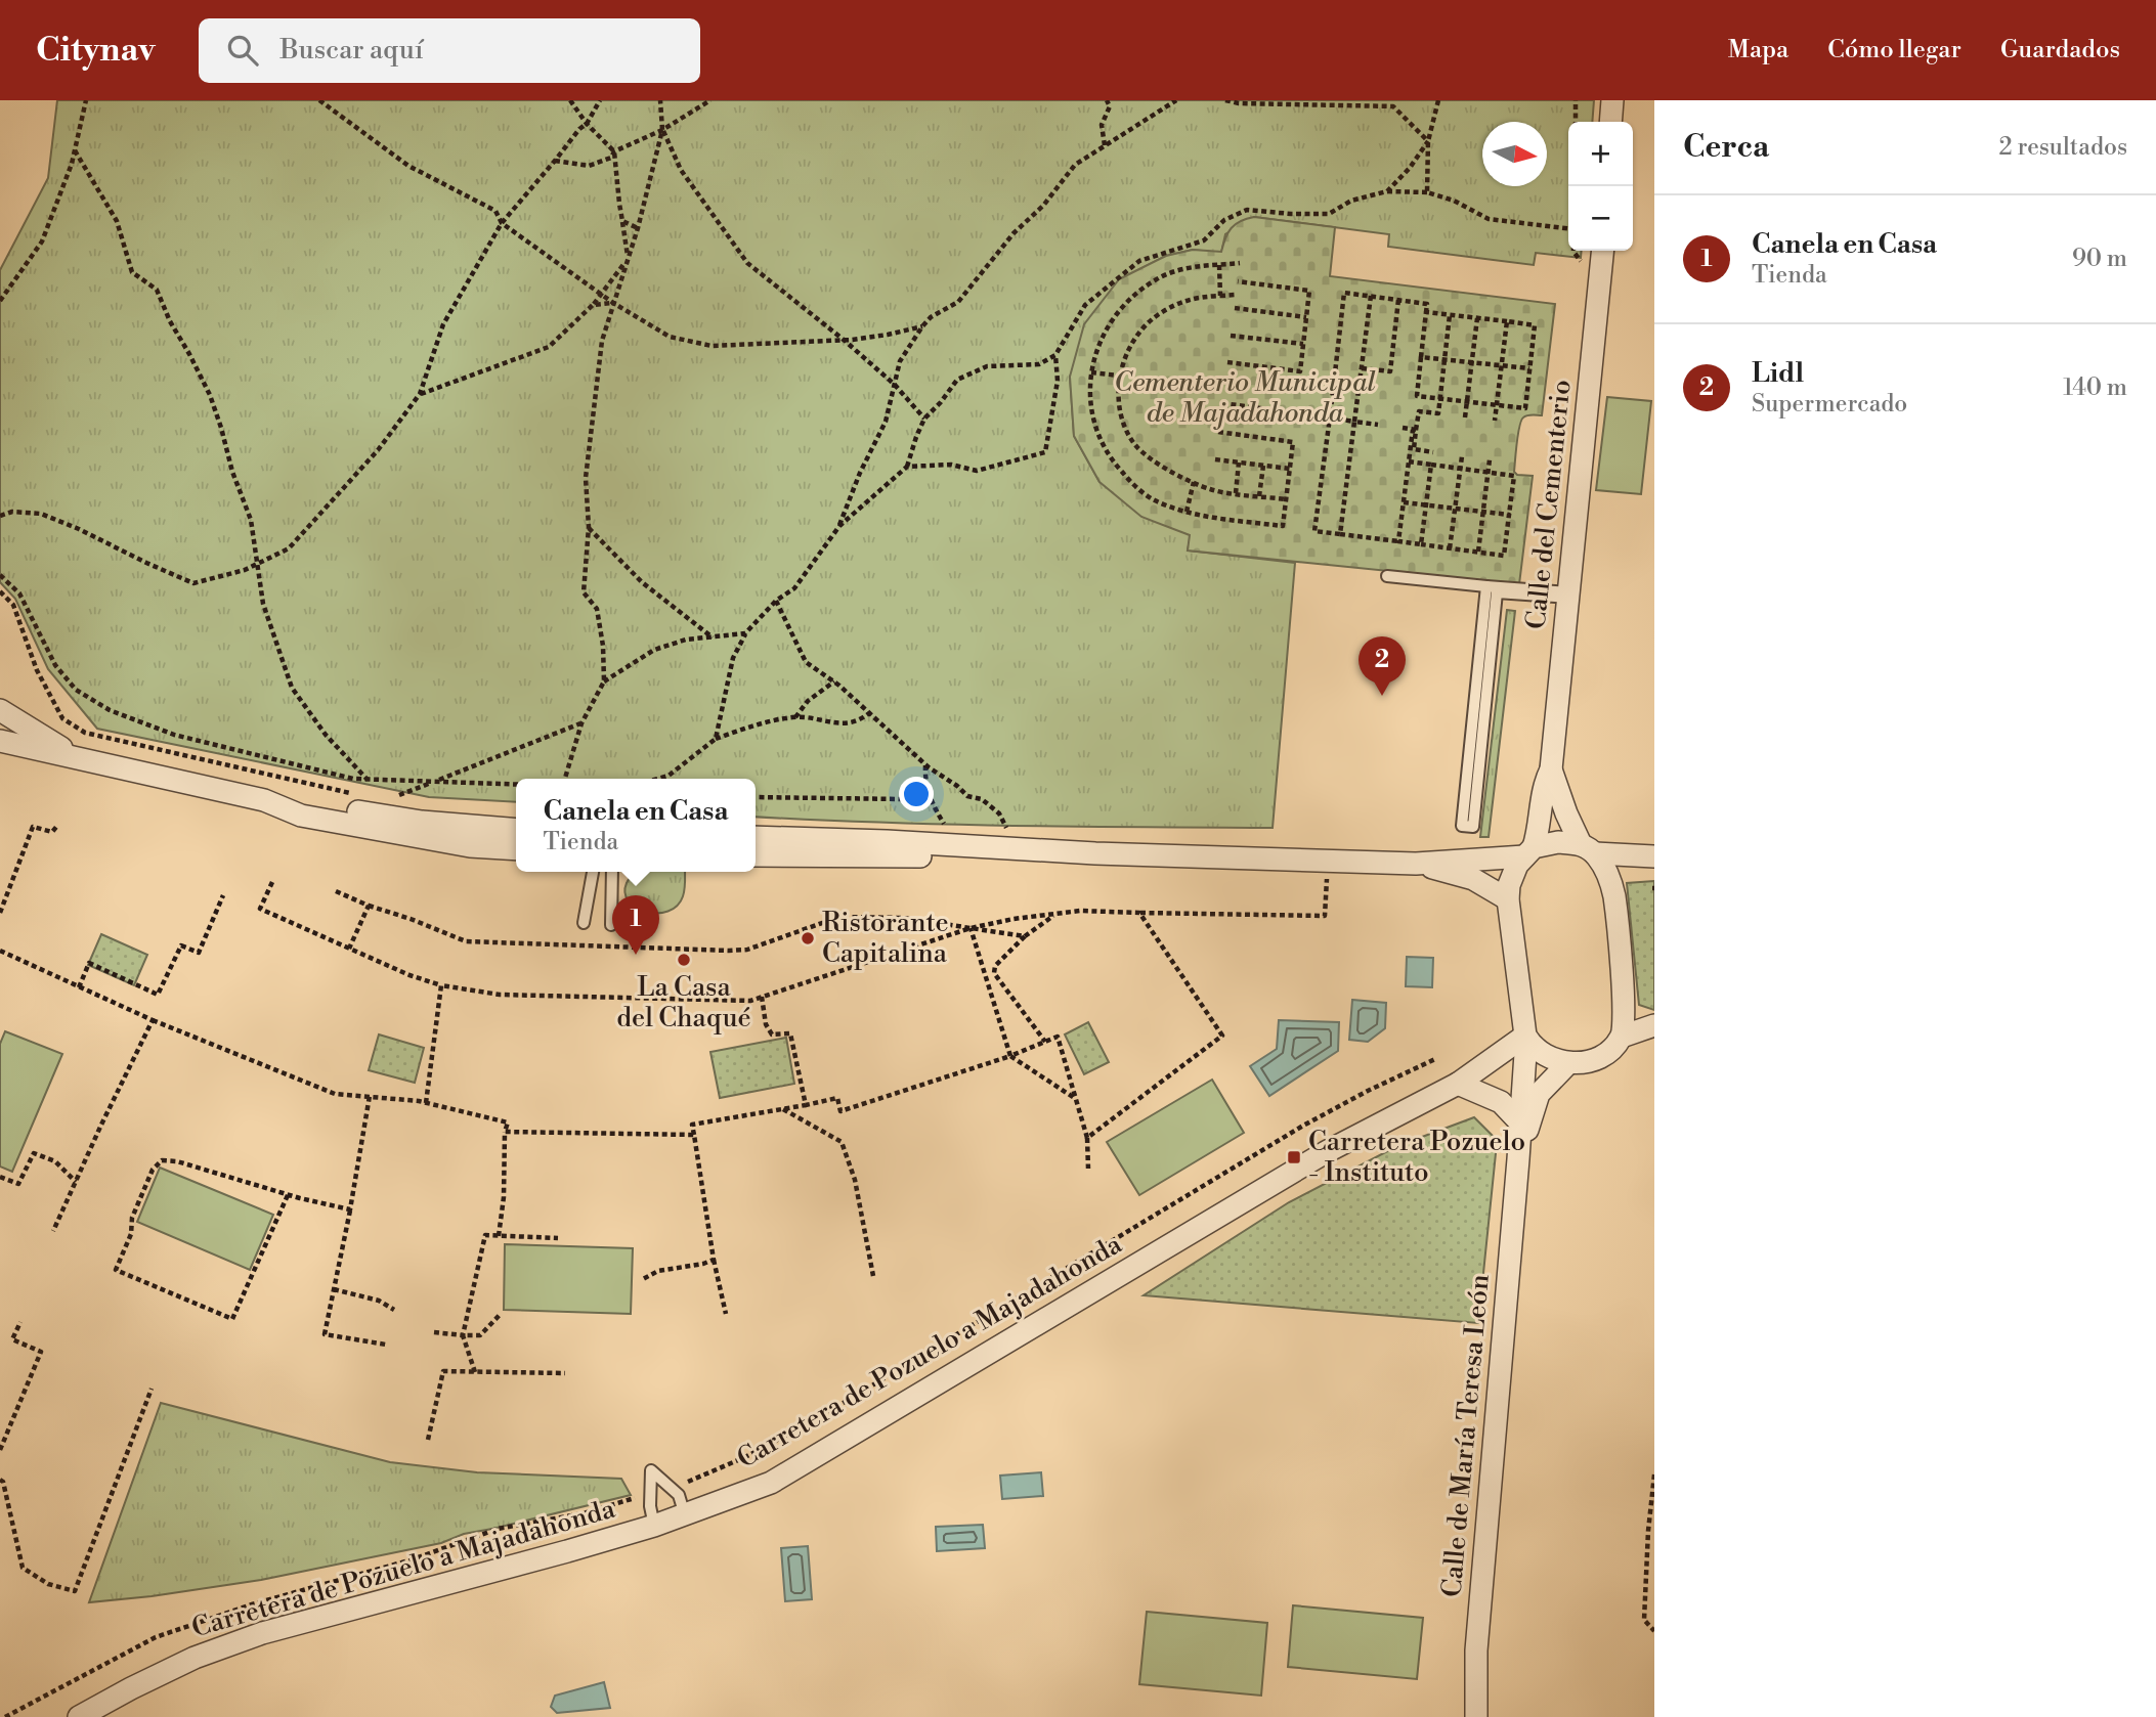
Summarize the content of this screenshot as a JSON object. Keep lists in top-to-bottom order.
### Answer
{
  "streets": {
    "street": ["Calle del Cementerio", "Carretera de Pozuelo a Majadahonda", "Calle de María Teresa León"]
  },
  "crossings": [
    ["Carretera de Pozuelo a Majadahonda", "Calle de María Teresa León"]
  ],
  "parks": ["Cementerio Municipal de Majadahonda"],
  "places": {
    "other": ["Ristorante Capitalina", "La Casa del Chaqué"],
    "transit": ["Carretera Pozuelo - Instituto"]
  },
  "north": "right",
  "page": {
    "header": "Citynav",
    "search": "Buscar aquí",
    "nav": ["Mapa", "Cómo llegar", "Guardados"],
    "heading": ["Cerca", "2 resultados"],
    "map_buttons": ["+", "−"],
    "list": [
      {
        "mark": "1",
        "name": "Canela en Casa",
        "note": "Tienda",
        "value": "90 m"
      },
      {
        "mark": "2",
        "name": "Lidl",
        "note": "Supermercado",
        "value": "140 m"
      }
    ],
    "pins": ["2", "1"],
    "popup": ["Canela en Casa", "Tienda"]
  }
}
